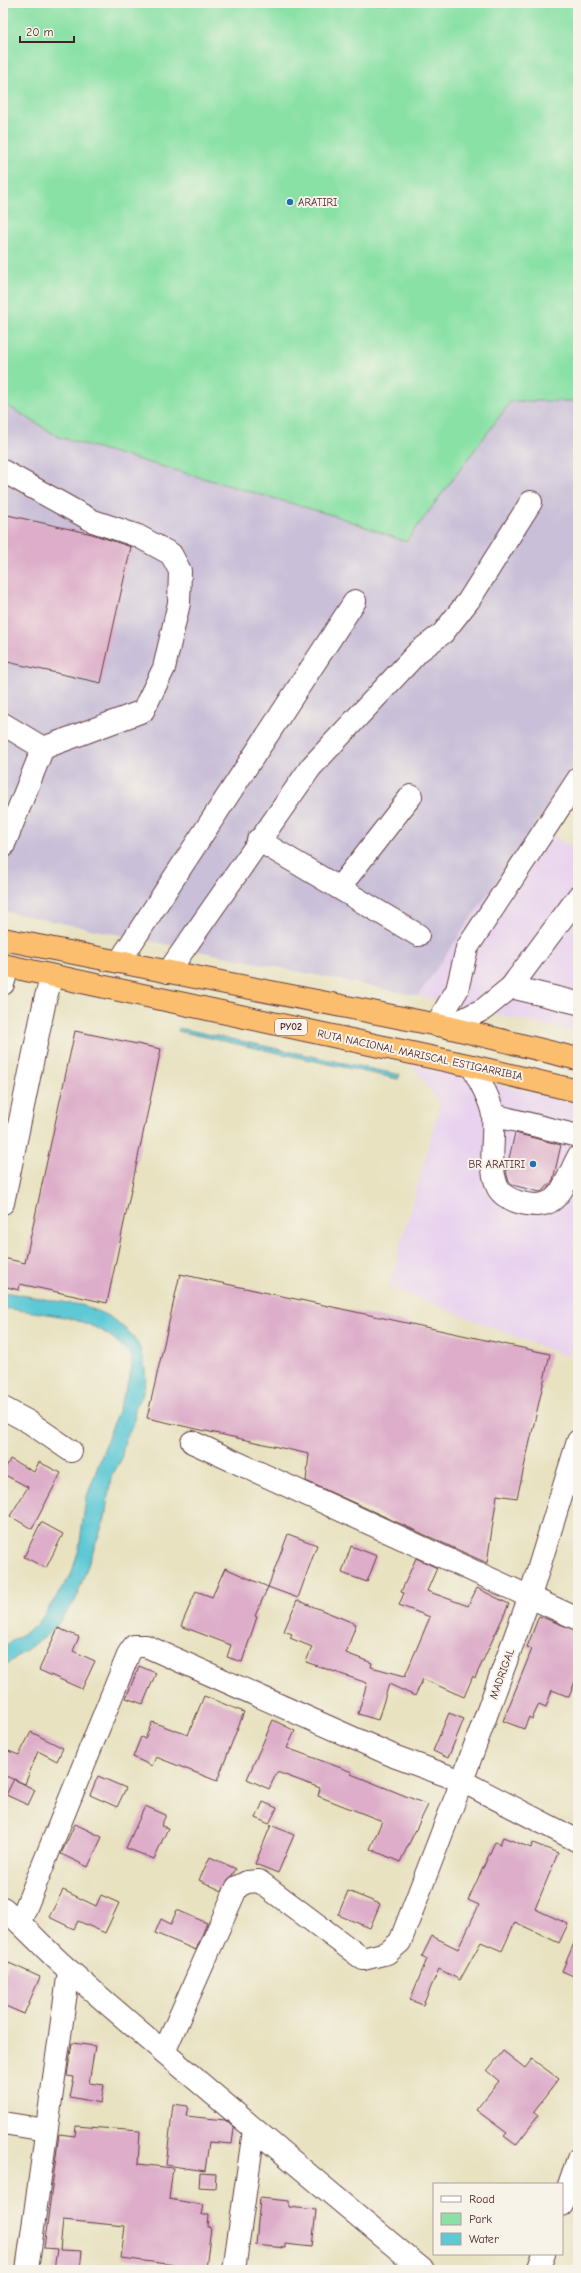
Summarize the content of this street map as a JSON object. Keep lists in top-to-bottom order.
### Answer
{
  "streets": {
    "highway": ["PY02", "RUTA NACIONAL MARISCAL ESTIGARRIBIA"],
    "street": ["MADRIGAL"]
  },
  "places": ["ARATIRI", "BR ARATIRI"],
  "legend": ["Road", "Park", "Water"],
  "scale_bar": "20 m"
}
